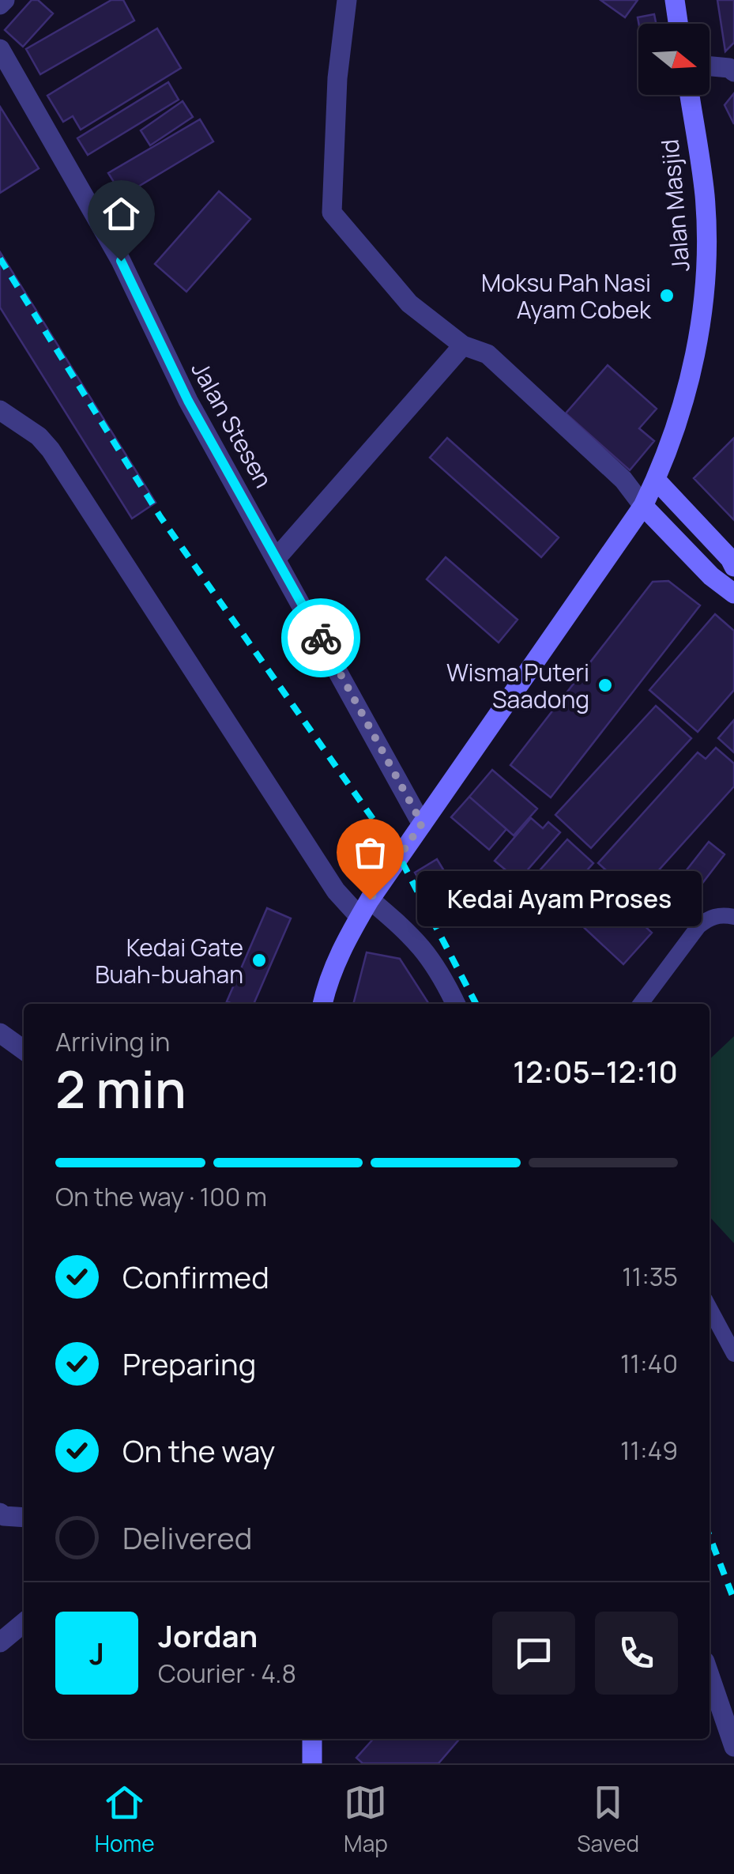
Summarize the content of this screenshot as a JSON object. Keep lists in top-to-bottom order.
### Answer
{
  "streets": {
    "street": ["Jalan Masjid", "Jalan Stesen"]
  },
  "crossings": [
    ["Jalan Masjid", "Jalan Stesen"]
  ],
  "places": [
    "Moksu Pah Nasi Ayam Cobek",
    "Wisma Puteri Saadong",
    "Kedai Ayam Proses",
    "Kedai Gate Buah-buahan"
  ],
  "north": "right",
  "page": {
    "bubble": "Kedai Ayam Proses",
    "heading": ["2 min", "Arriving in", "12:05–12:10"],
    "panel": ["Jordan", "Courier · 4.8"],
    "bar": "On the way · 100 m",
    "list": [
      ["Confirmed", "11:35"],
      ["Preparing", "11:40"],
      ["On the way", "11:49"],
      "Delivered"
    ],
    "round": "J",
    "tabs": ["Home", "Map", "Saved"]
  }
}
